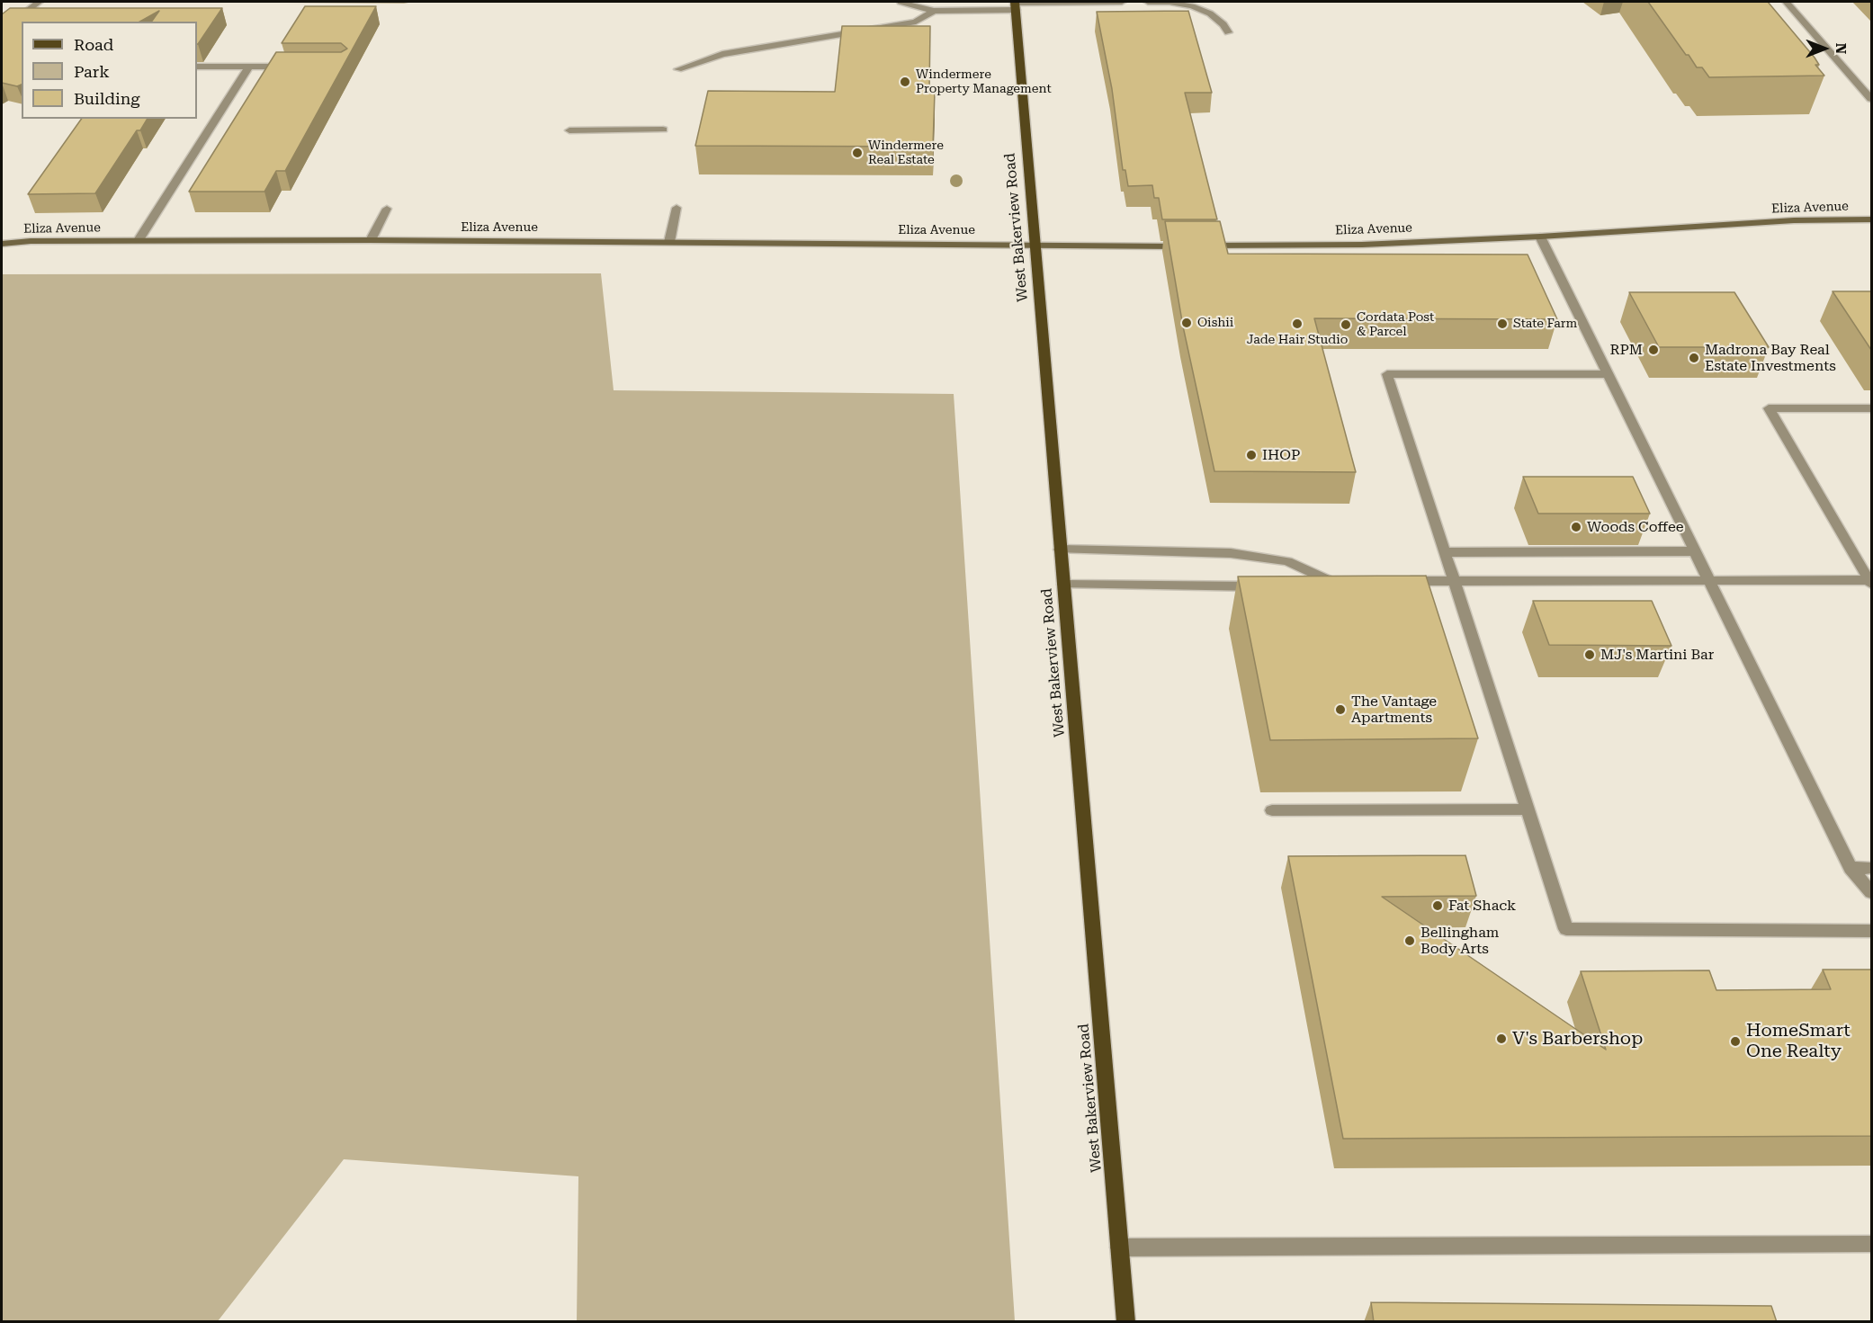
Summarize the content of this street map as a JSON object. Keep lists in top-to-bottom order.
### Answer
{
  "streets": {
    "main road": ["West Bakerview Road"],
    "street": ["Eliza Avenue"]
  },
  "crossings": [
    ["Eliza Avenue", "West Bakerview Road"]
  ],
  "places": [
    "Windermere Property Management",
    "Windermere Real Estate",
    "Oishii",
    "Jade Hair Studio",
    "State Farm",
    "Cordata Post & Parcel",
    "RPM",
    "Madrona Bay Real Estate Investments",
    "IHOP",
    "Woods Coffee",
    "MJ's Martini Bar",
    "The Vantage Apartments",
    "Fat Shack",
    "Bellingham Body Arts",
    "V's Barbershop",
    "HomeSmart One Realty"
  ],
  "legend": ["Road", "Park", "Building"],
  "north": "right"
}
